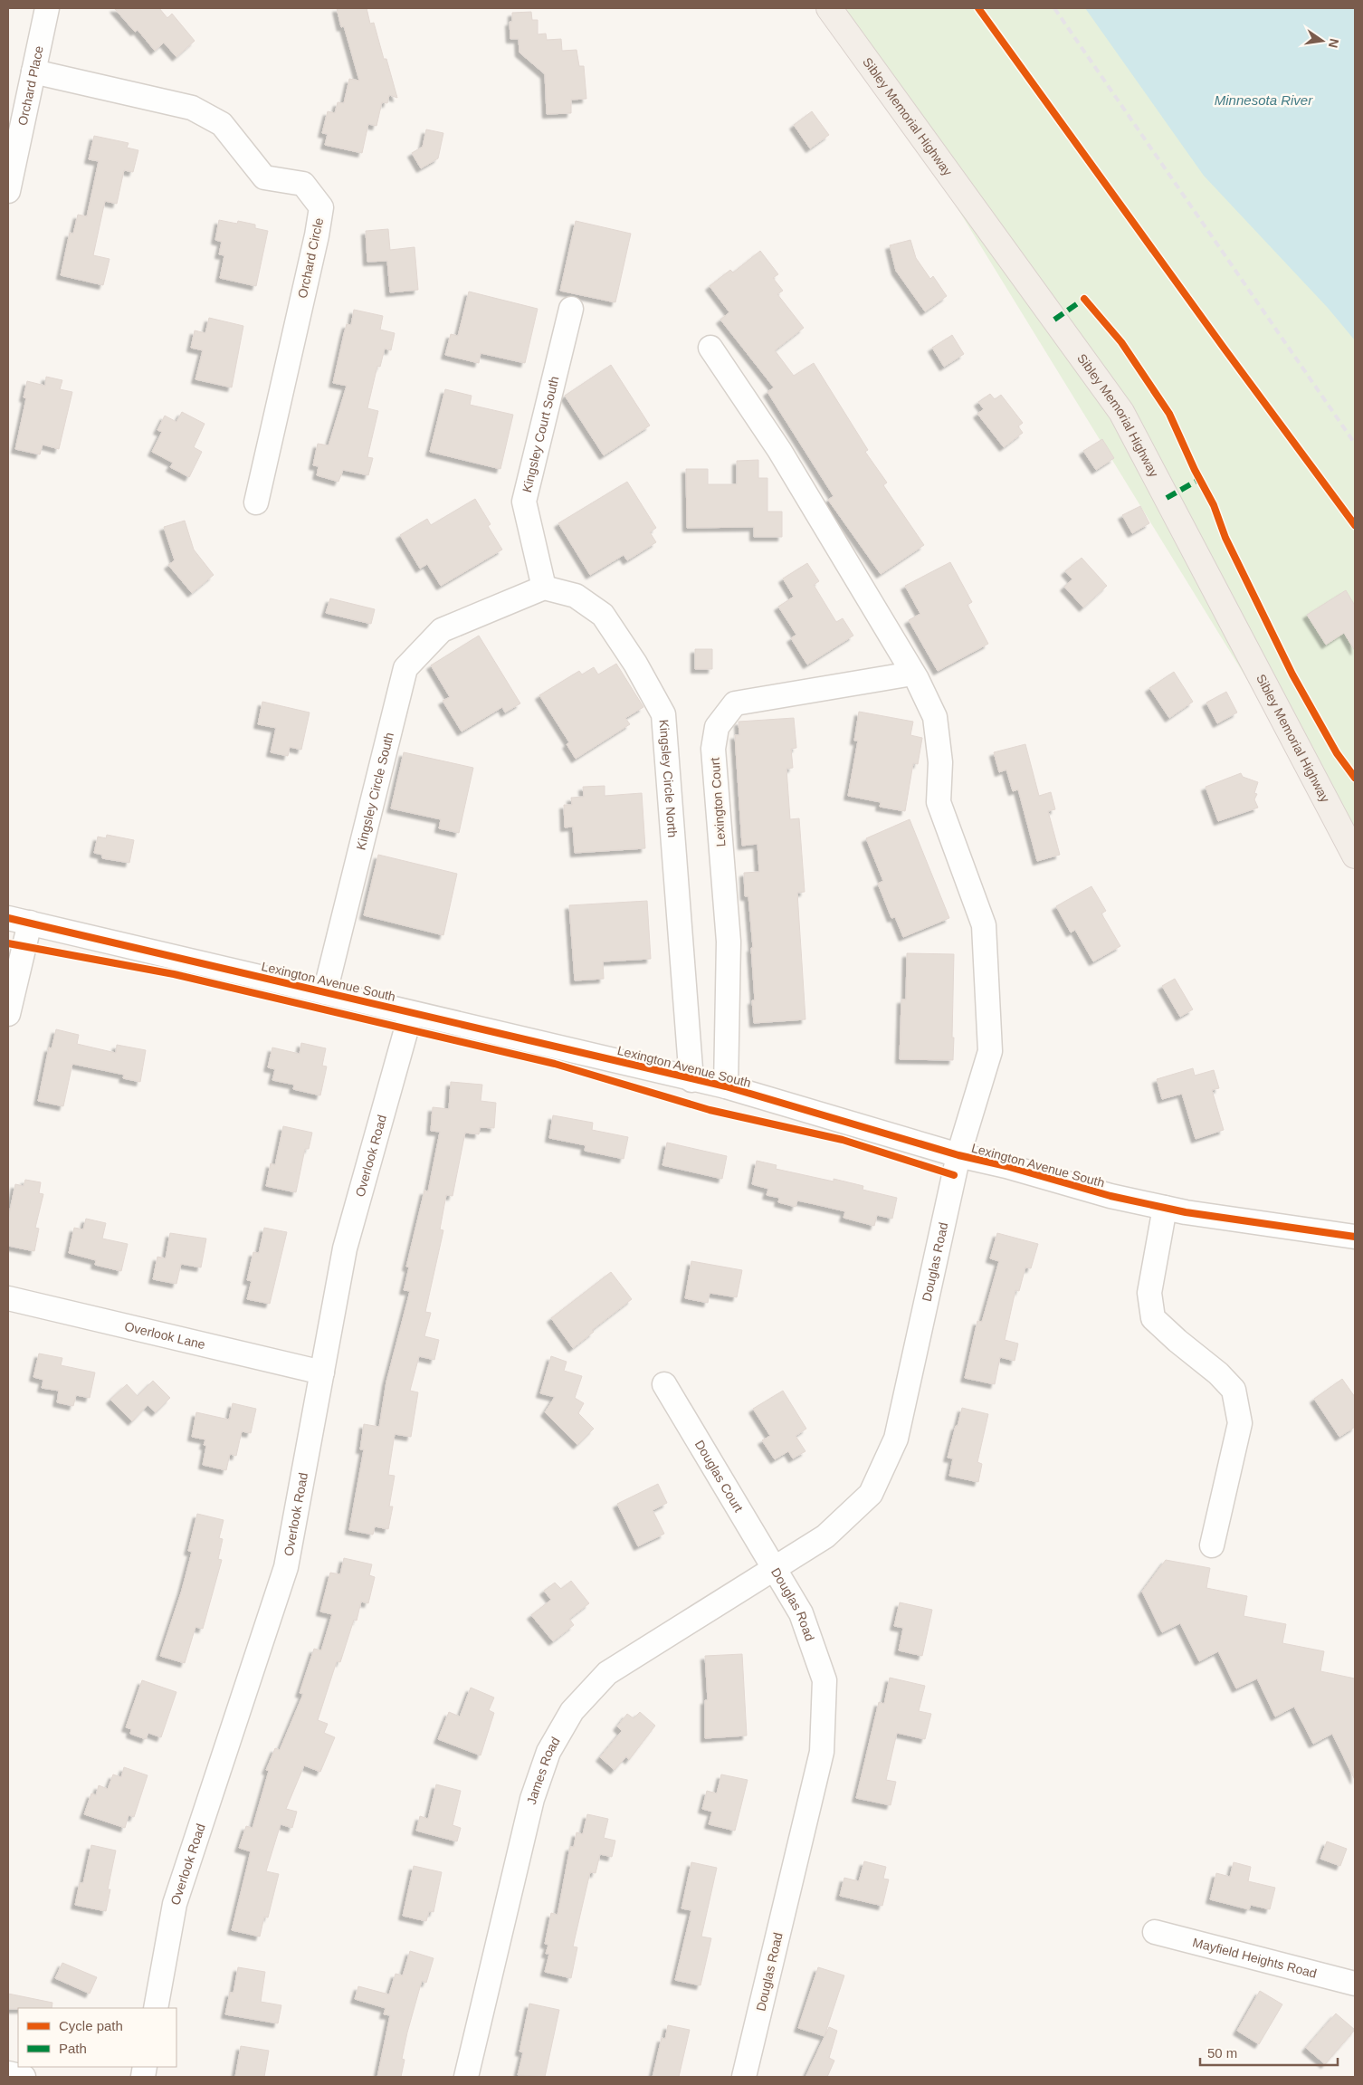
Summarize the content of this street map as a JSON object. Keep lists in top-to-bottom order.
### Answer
{
  "streets": {
    "main road": ["Sibley Memorial Highway"],
    "street": [
      "Orchard Place",
      "Orchard Circle",
      "Kingsley Court South",
      "Kingsley Circle North",
      "Kingsley Circle South",
      "Lexington Court",
      "Lexington Avenue South",
      "Overlook Road",
      "Douglas Road",
      "Overlook Lane",
      "Douglas Court",
      "James Road",
      "Mayfield Heights Road"
    ]
  },
  "crossings": [
    ["Orchard Place", "Orchard Circle"],
    ["Kingsley Court South", "Kingsley Circle North"],
    ["Kingsley Court South", "Kingsley Circle South"],
    ["Kingsley Circle North", "Kingsley Circle South"],
    ["Kingsley Circle North", "Lexington Avenue South"],
    ["Kingsley Circle South", "Lexington Avenue South"],
    ["Lexington Court", "Lexington Avenue South"],
    ["Lexington Court", "Douglas Road"],
    ["Lexington Avenue South", "Overlook Road"],
    ["Lexington Avenue South", "Douglas Road"],
    ["Overlook Road", "Overlook Lane"],
    ["Douglas Road", "Douglas Court"],
    ["Douglas Road", "James Road"],
    ["Douglas Court", "James Road"]
  ],
  "water": ["Minnesota River"],
  "legend": ["Cycle path", "Path"],
  "scale_bar": "50 m",
  "north": "right"
}
